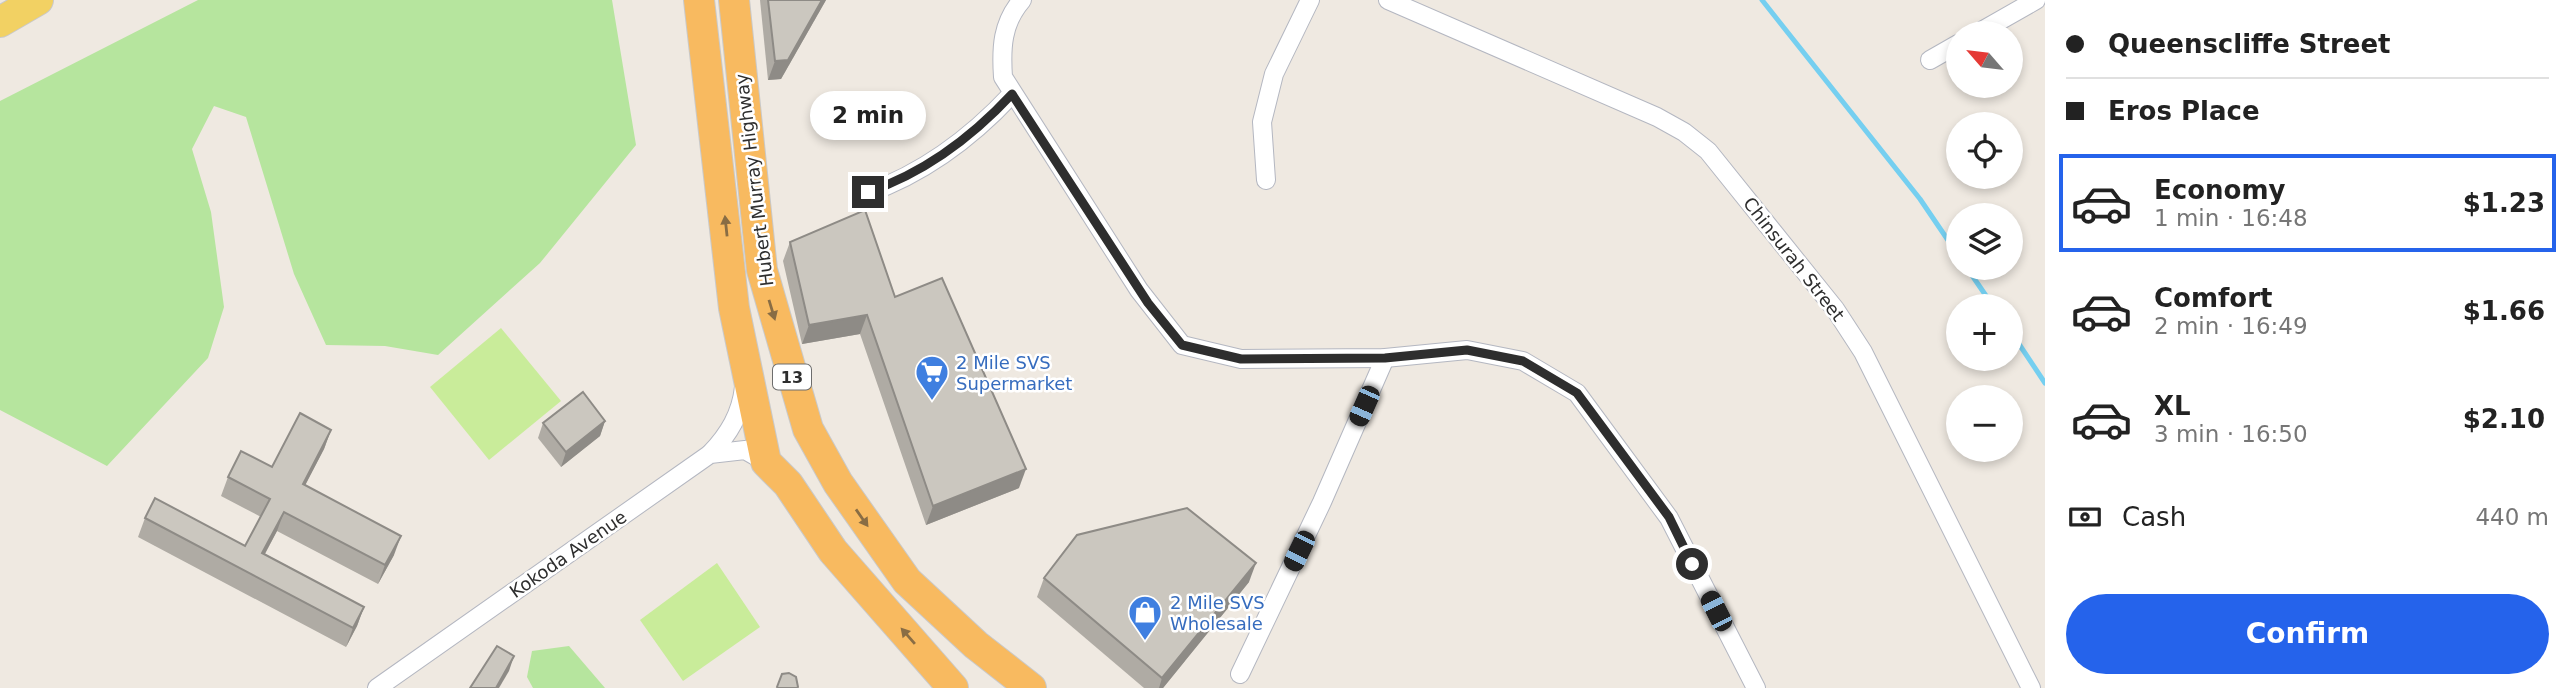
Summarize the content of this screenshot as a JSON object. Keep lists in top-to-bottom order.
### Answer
{
  "streets": {
    "highway": ["Hubert Murray Highway", "13"],
    "street": ["Chinsurah Street", "Kokoda Avenue"]
  },
  "crossings": [
    ["Hubert Murray Highway", "Kokoda Avenue"]
  ],
  "places": {
    "supermarket": ["2 Mile SVS Supermarket"],
    "shop": ["2 Mile SVS Wholesale"]
  },
  "north": "top left",
  "page": {
    "banner": ["Queenscliffe Street", "Eros Place"],
    "map_buttons": ["+", "−"],
    "bubble": "2 min",
    "list": [
      {
        "name": "Economy",
        "note": "1 min · 16:48",
        "value": "$1.23"
      },
      {
        "name": "Comfort",
        "note": "2 min · 16:49",
        "value": "$1.66"
      },
      {
        "name": "XL",
        "note": "3 min · 16:50",
        "value": "$2.10"
      }
    ],
    "pay": ["Cash", "440 m"],
    "buttons": "Confirm"
  }
}
